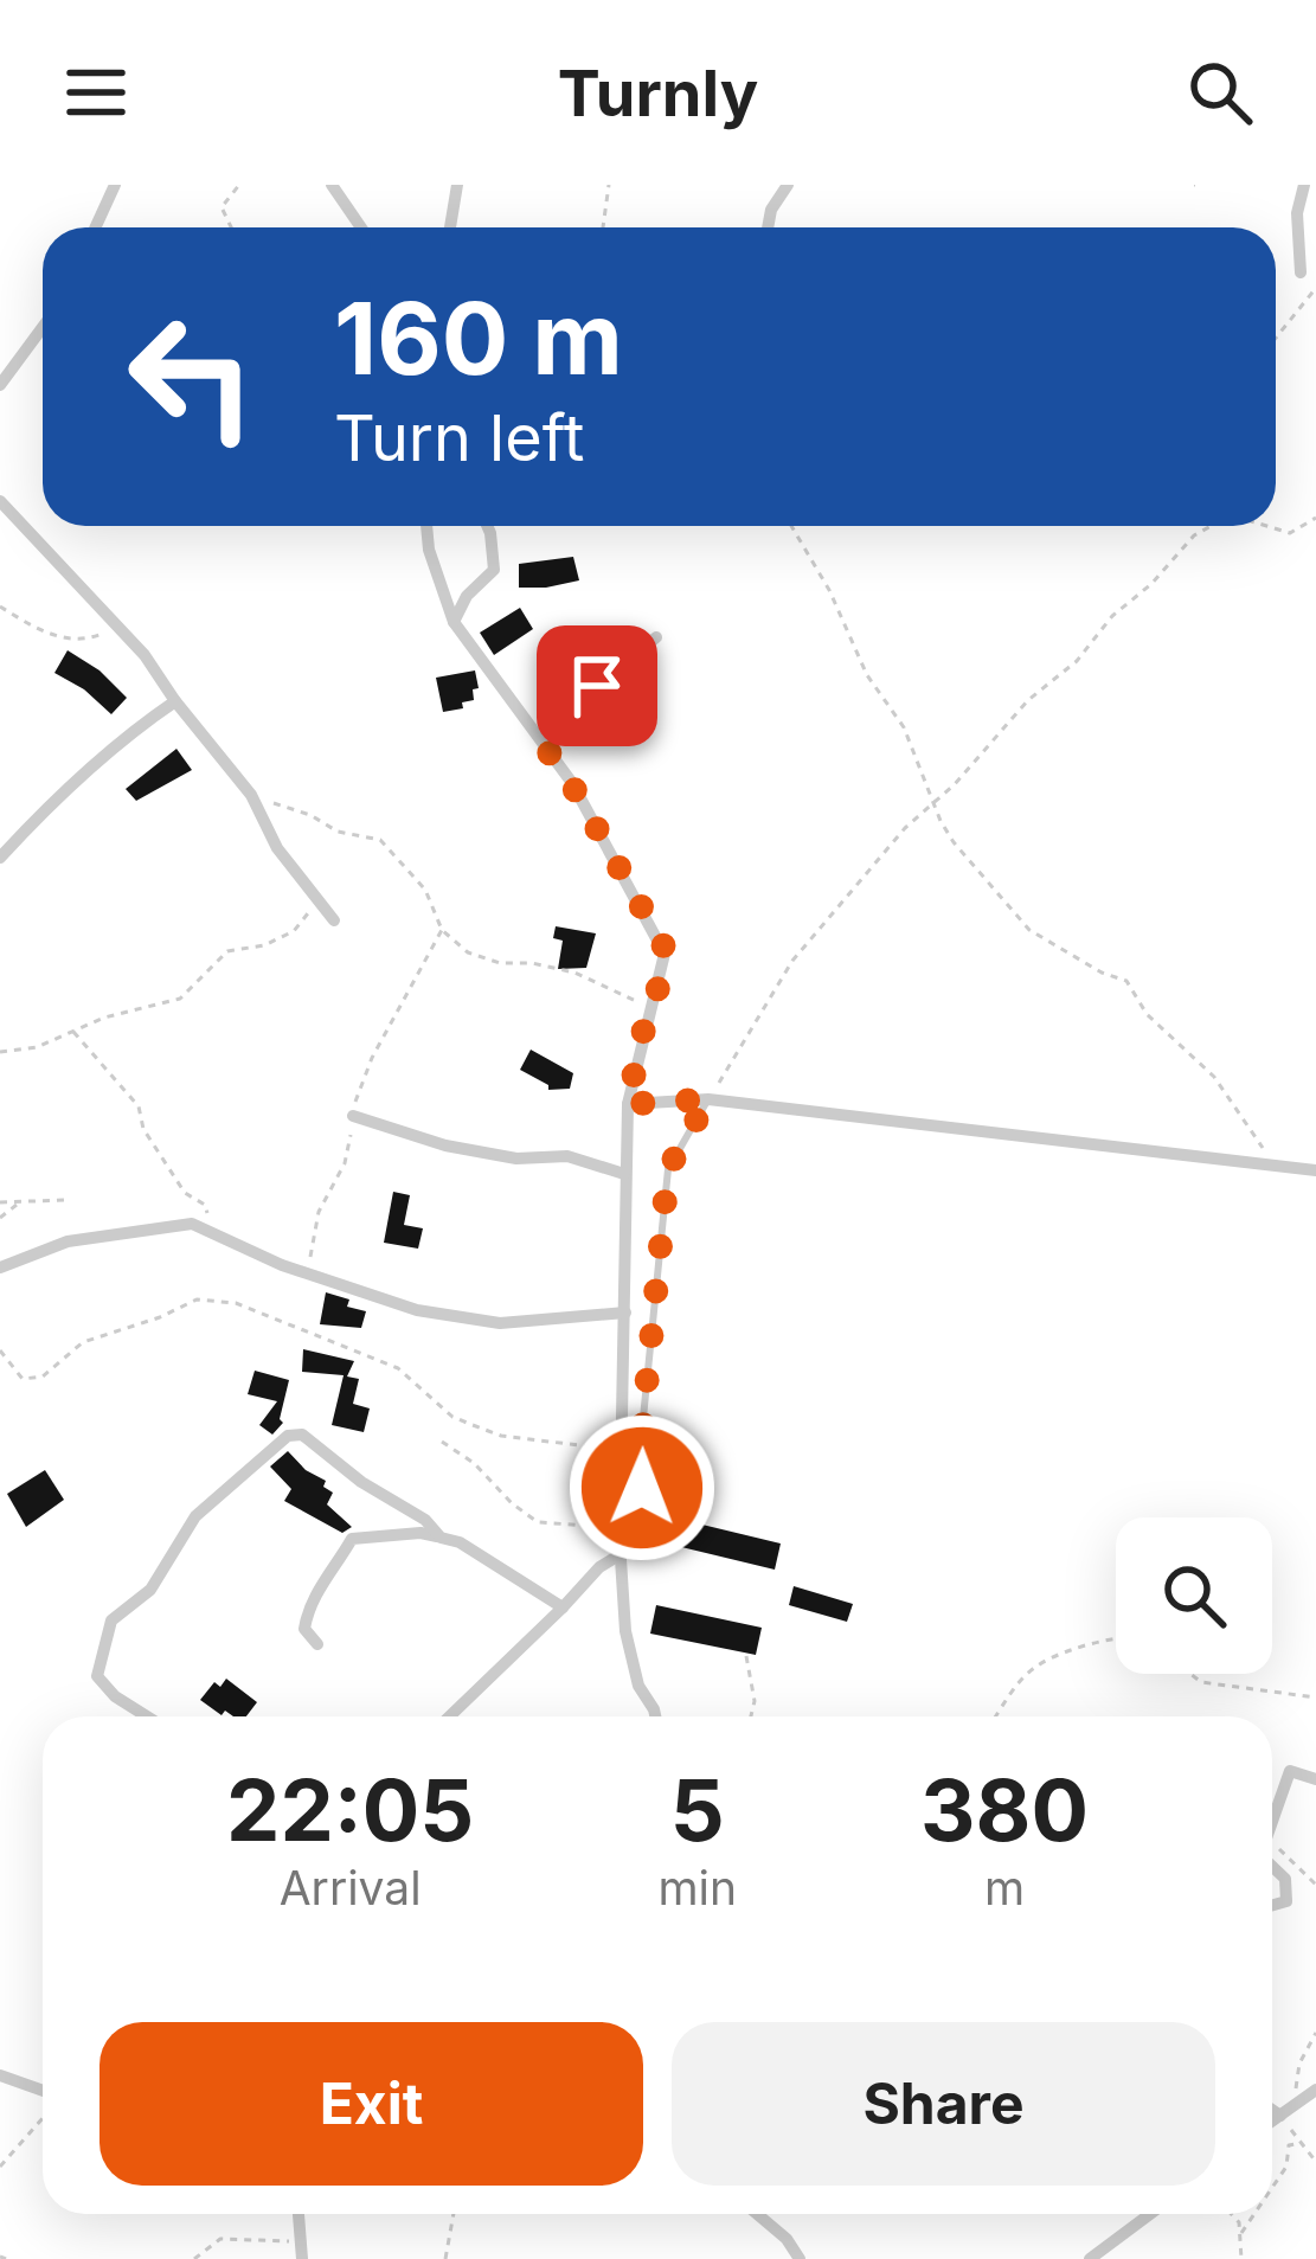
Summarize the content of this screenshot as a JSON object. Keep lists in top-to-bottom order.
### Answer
{
  "page": {
    "header": "Turnly",
    "turn": ["160 m", "Turn left"],
    "eta": [
      "22:05",
      "Arrival",
      "5",
      "min",
      "380",
      "m"
    ],
    "buttons": ["Exit", "Share"]
  }
}
